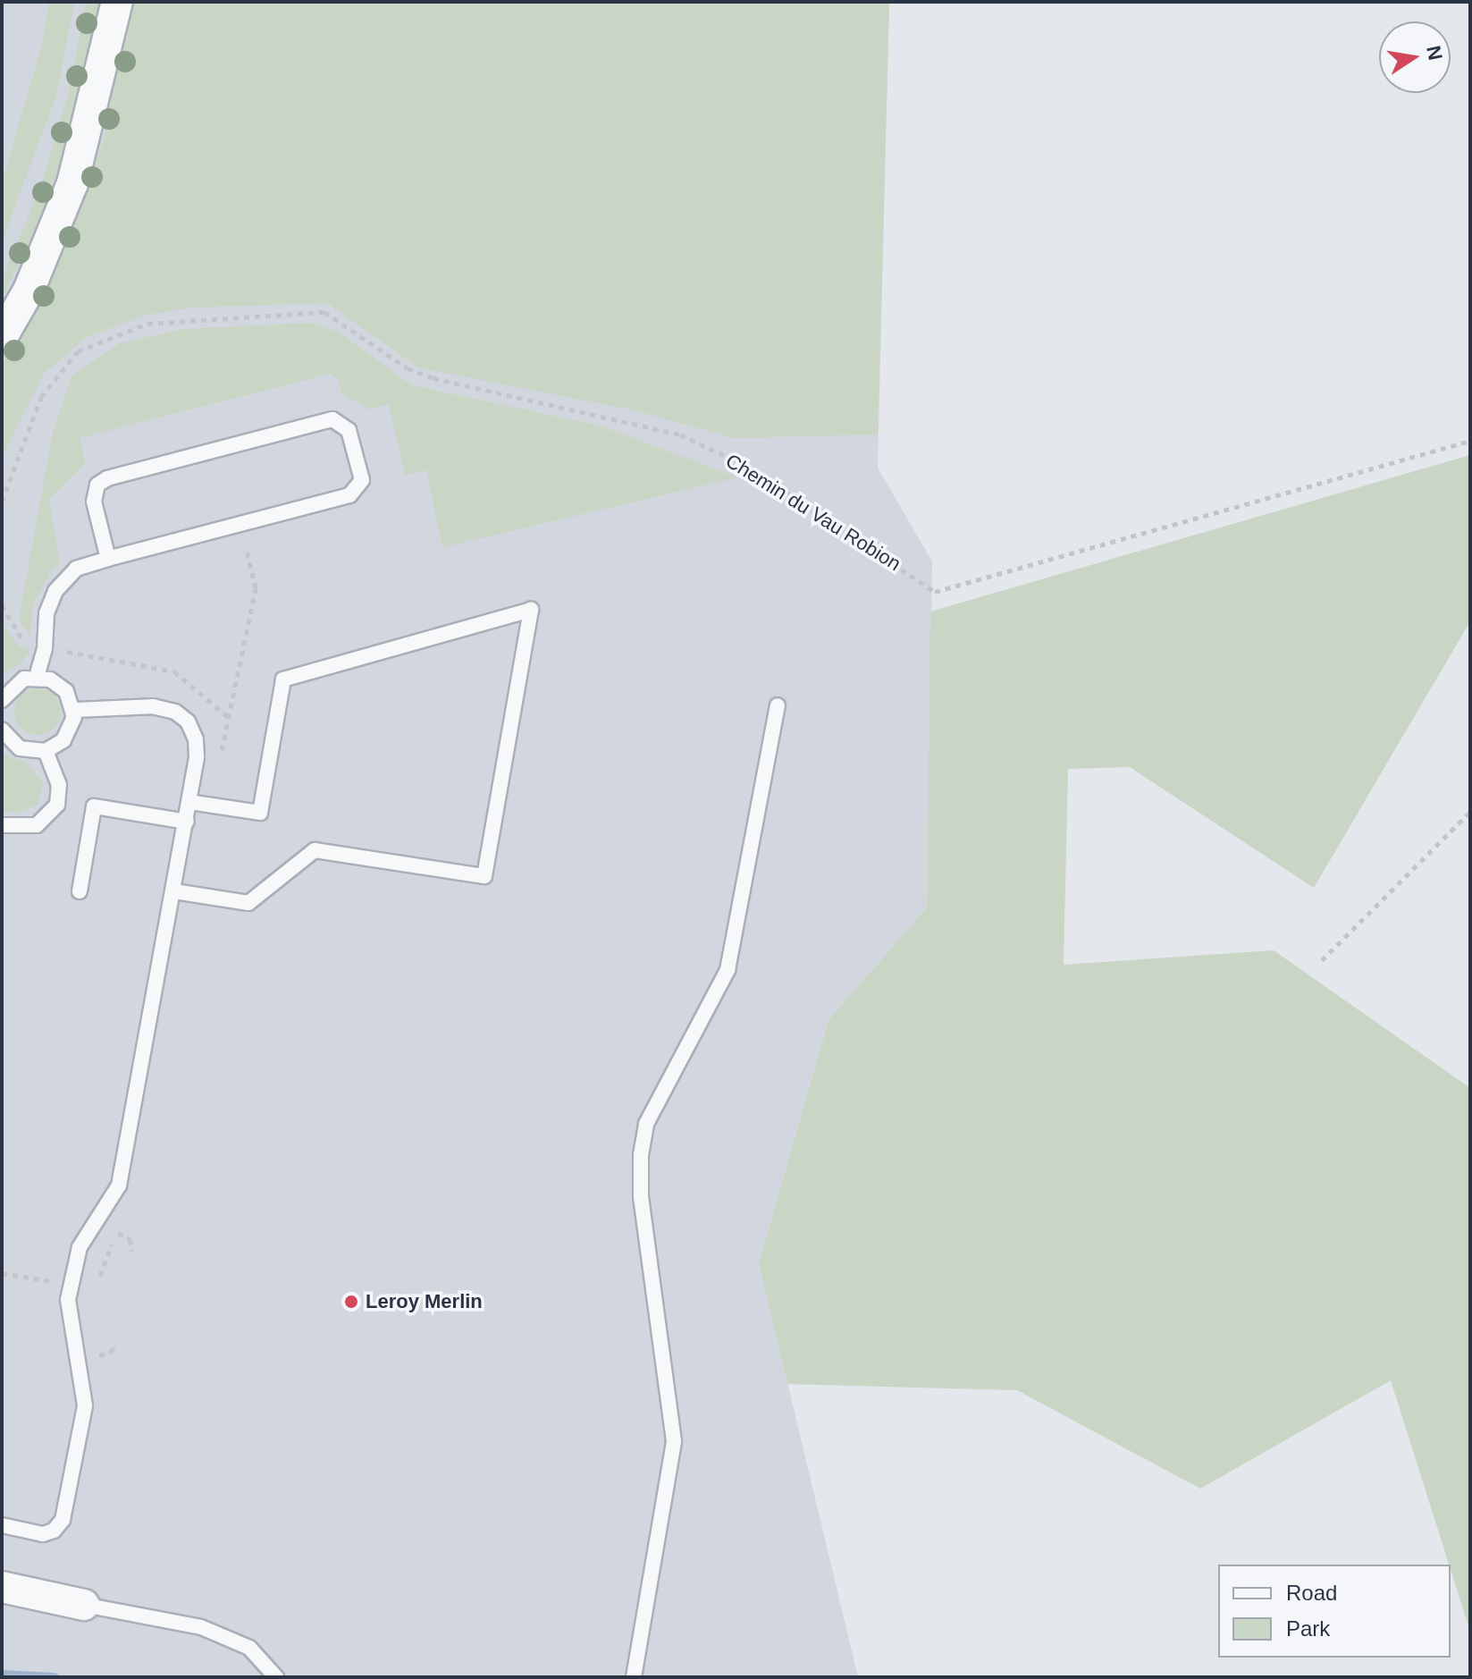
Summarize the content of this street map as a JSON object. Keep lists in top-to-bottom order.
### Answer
{
  "streets": {
    "path": ["Chemin du Vau Robion"]
  },
  "places": ["Leroy Merlin"],
  "legend": ["Road", "Park"],
  "north": "right"
}
